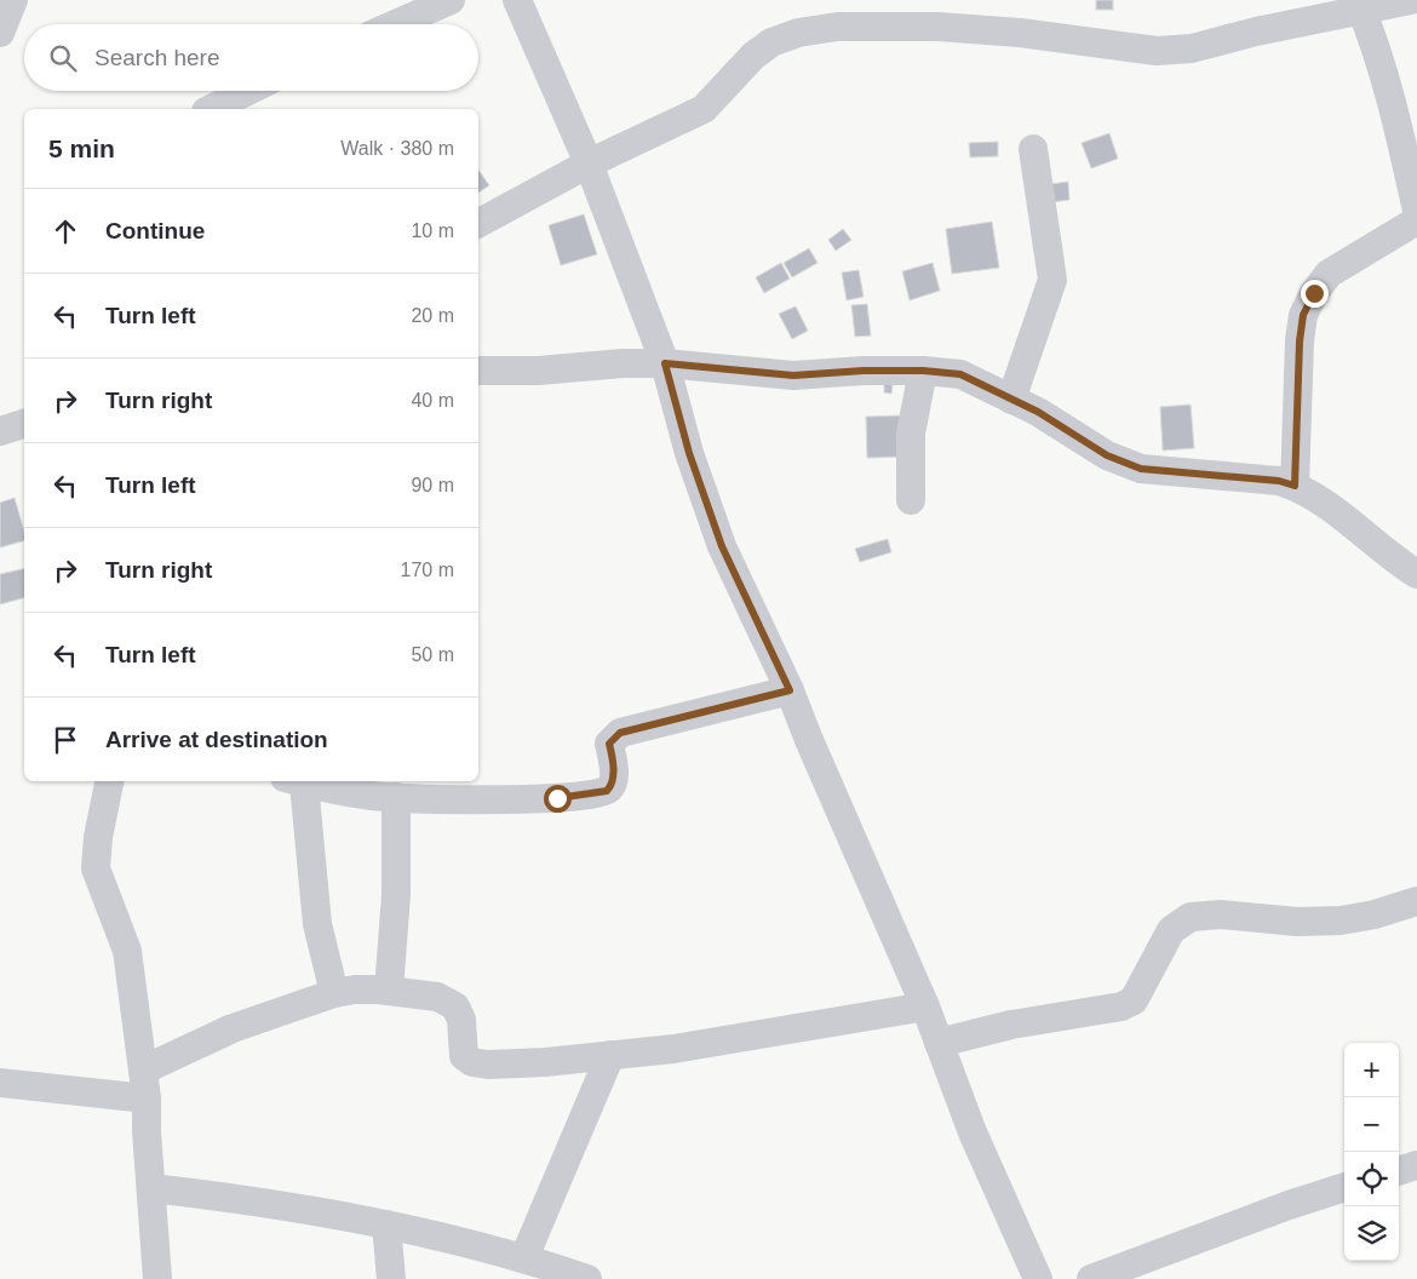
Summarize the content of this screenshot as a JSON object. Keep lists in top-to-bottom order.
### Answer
{
  "page": {
    "search": "Search here",
    "heading": ["5 min", "Walk · 380 m"],
    "list": [
      ["Continue", "10 m"],
      ["Turn left", "20 m"],
      ["Turn right", "40 m"],
      ["Turn left", "90 m"],
      ["Turn right", "170 m"],
      ["Turn left", "50 m"],
      "Arrive at destination"
    ],
    "map_buttons": ["+", "−"]
  }
}
